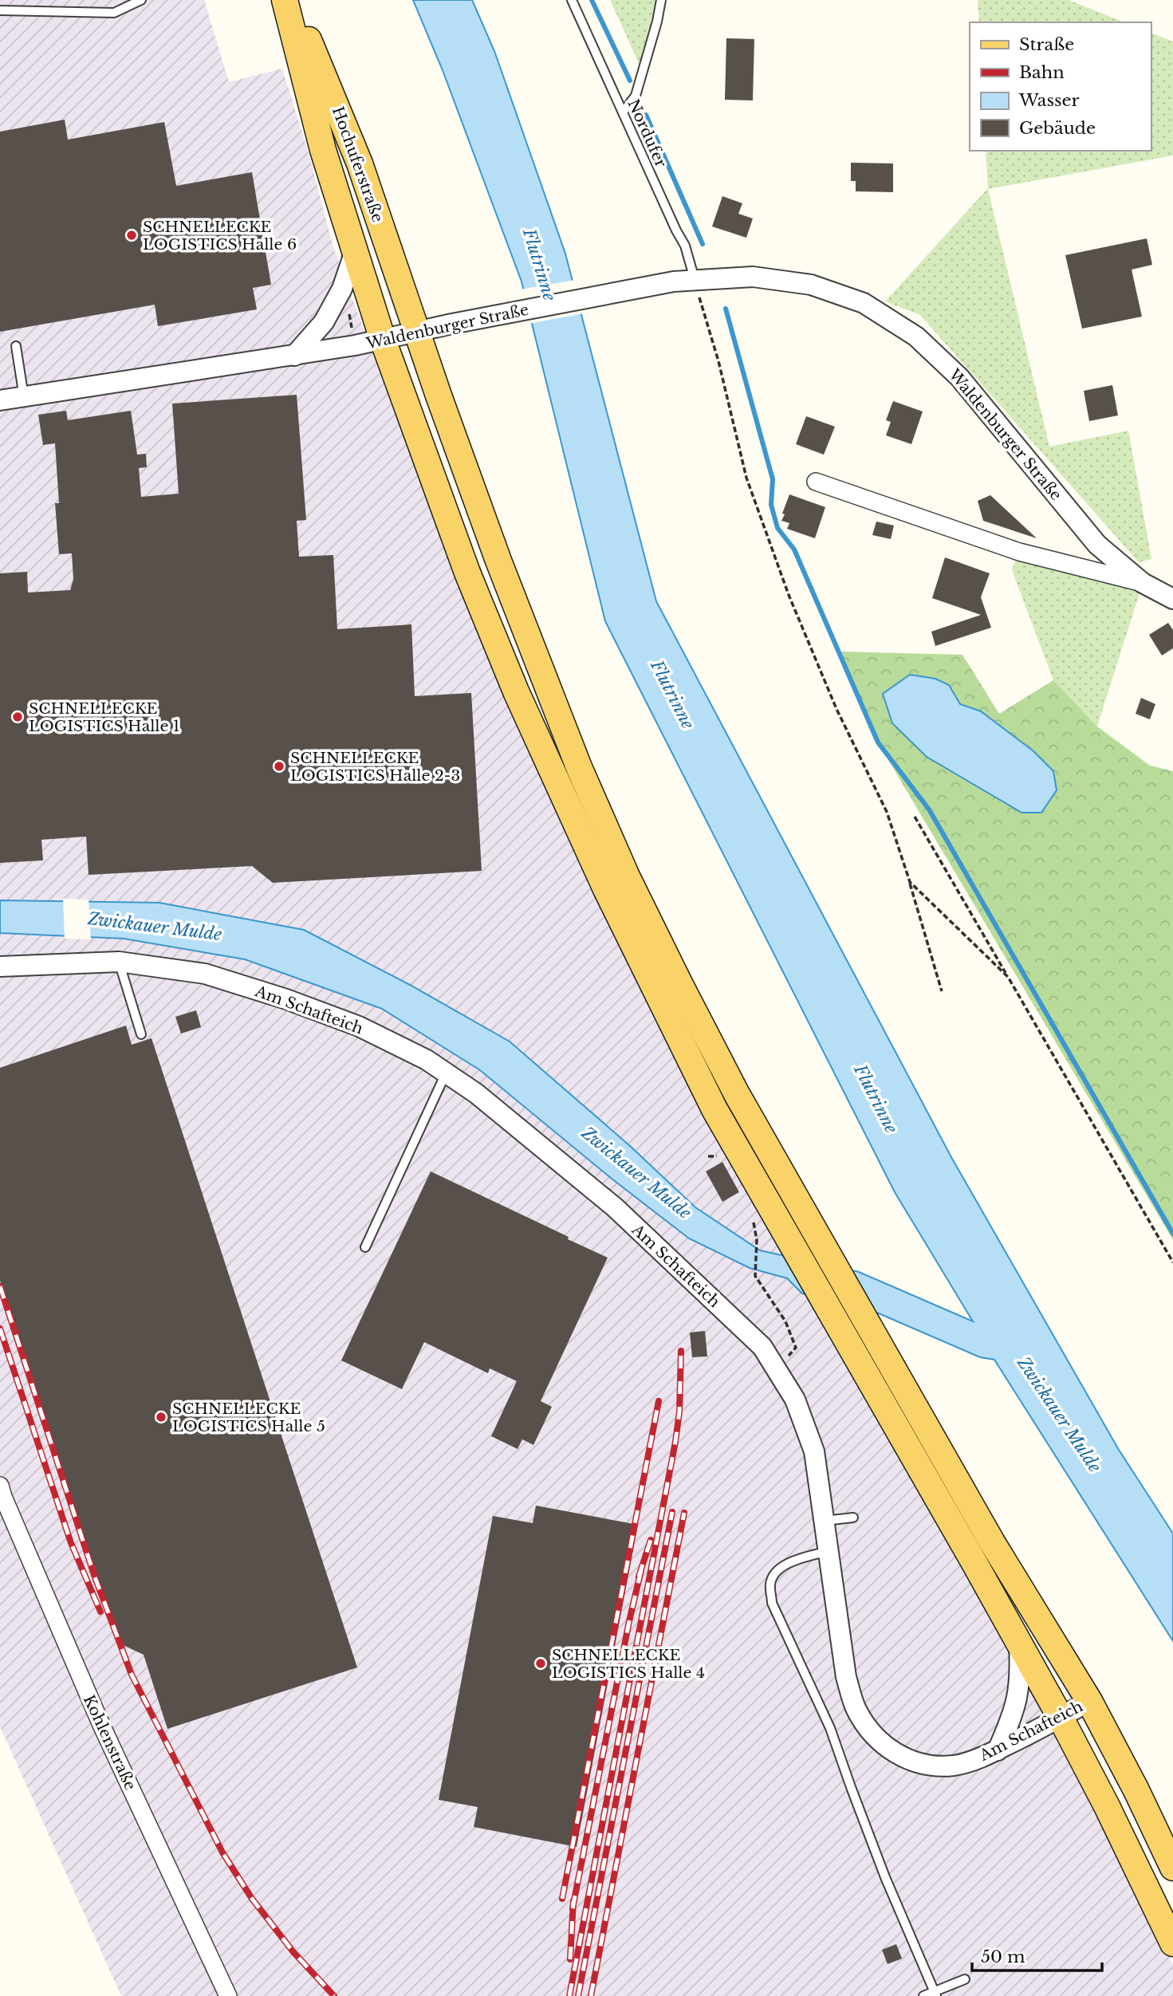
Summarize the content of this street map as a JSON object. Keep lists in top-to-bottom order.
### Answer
{
  "streets": {
    "main road": ["Hochuferstraße"],
    "street": ["Waldenburger Straße", "Am Schafteich", "Kohlenstraße"],
    "lane": ["Nordufer"]
  },
  "crossings": [
    ["Nordufer", "Waldenburger Straße"],
    ["Hochuferstraße", "Waldenburger Straße"],
    ["Hochuferstraße", "Am Schafteich"]
  ],
  "water": ["Flutrinne", "Zwickauer Mulde"],
  "places": [
    "SCHNELLECKE LOGISTICS Halle 6",
    "SCHNELLECKE LOGISTICS Halle 1",
    "SCHNELLECKE LOGISTICS Halle 2-3",
    "SCHNELLECKE LOGISTICS Halle 5",
    "SCHNELLECKE LOGISTICS Halle 4"
  ],
  "legend": [
    "Straße",
    "Bahn",
    "Wasser",
    "Gebäude"
  ],
  "scale_bar": "50 m"
}
